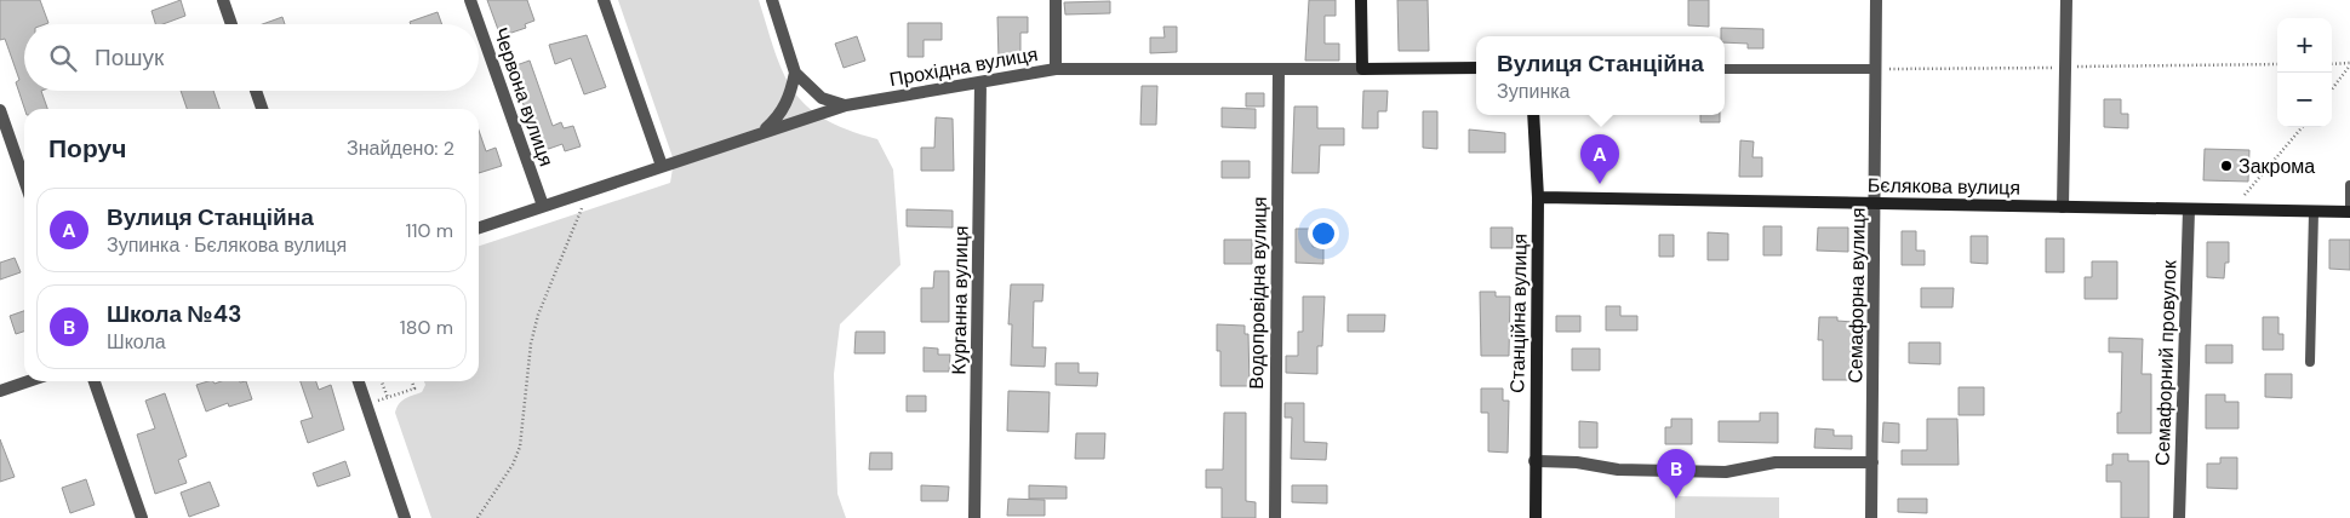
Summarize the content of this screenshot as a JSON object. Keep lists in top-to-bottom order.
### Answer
{
  "streets": {
    "street": [
      "Прохідна вулиця",
      "Червона вулиця",
      "Бєлякова вулиця",
      "Водопровідна вулиця",
      "Семафорна вулиця",
      "Курганна вулиця",
      "Станційна вулиця",
      "Семафорний провулок"
    ]
  },
  "crossings": [
    ["Прохідна вулиця", "Червона вулиця"],
    ["Прохідна вулиця", "Водопровідна вулиця"],
    ["Прохідна вулиця", "Курганна вулиця"],
    ["Бєлякова вулиця", "Семафорна вулиця"],
    ["Бєлякова вулиця", "Станційна вулиця"],
    ["Бєлякова вулиця", "Семафорний провулок"]
  ],
  "places": ["Закрома"],
  "page": {
    "map_buttons": ["+", "−"],
    "search": "Пошук",
    "popup": ["Вулиця Станційна", "Зупинка"],
    "heading": ["Поруч", "Знайдено: 2"],
    "pins": ["A", "B"],
    "list": [
      {
        "mark": "A",
        "name": "Вулиця Станційна",
        "note": "Зупинка · Бєлякова вулиця",
        "value": "110 m"
      },
      {
        "mark": "B",
        "name": "Школа №43",
        "note": "Школа",
        "value": "180 m"
      }
    ]
  }
}
